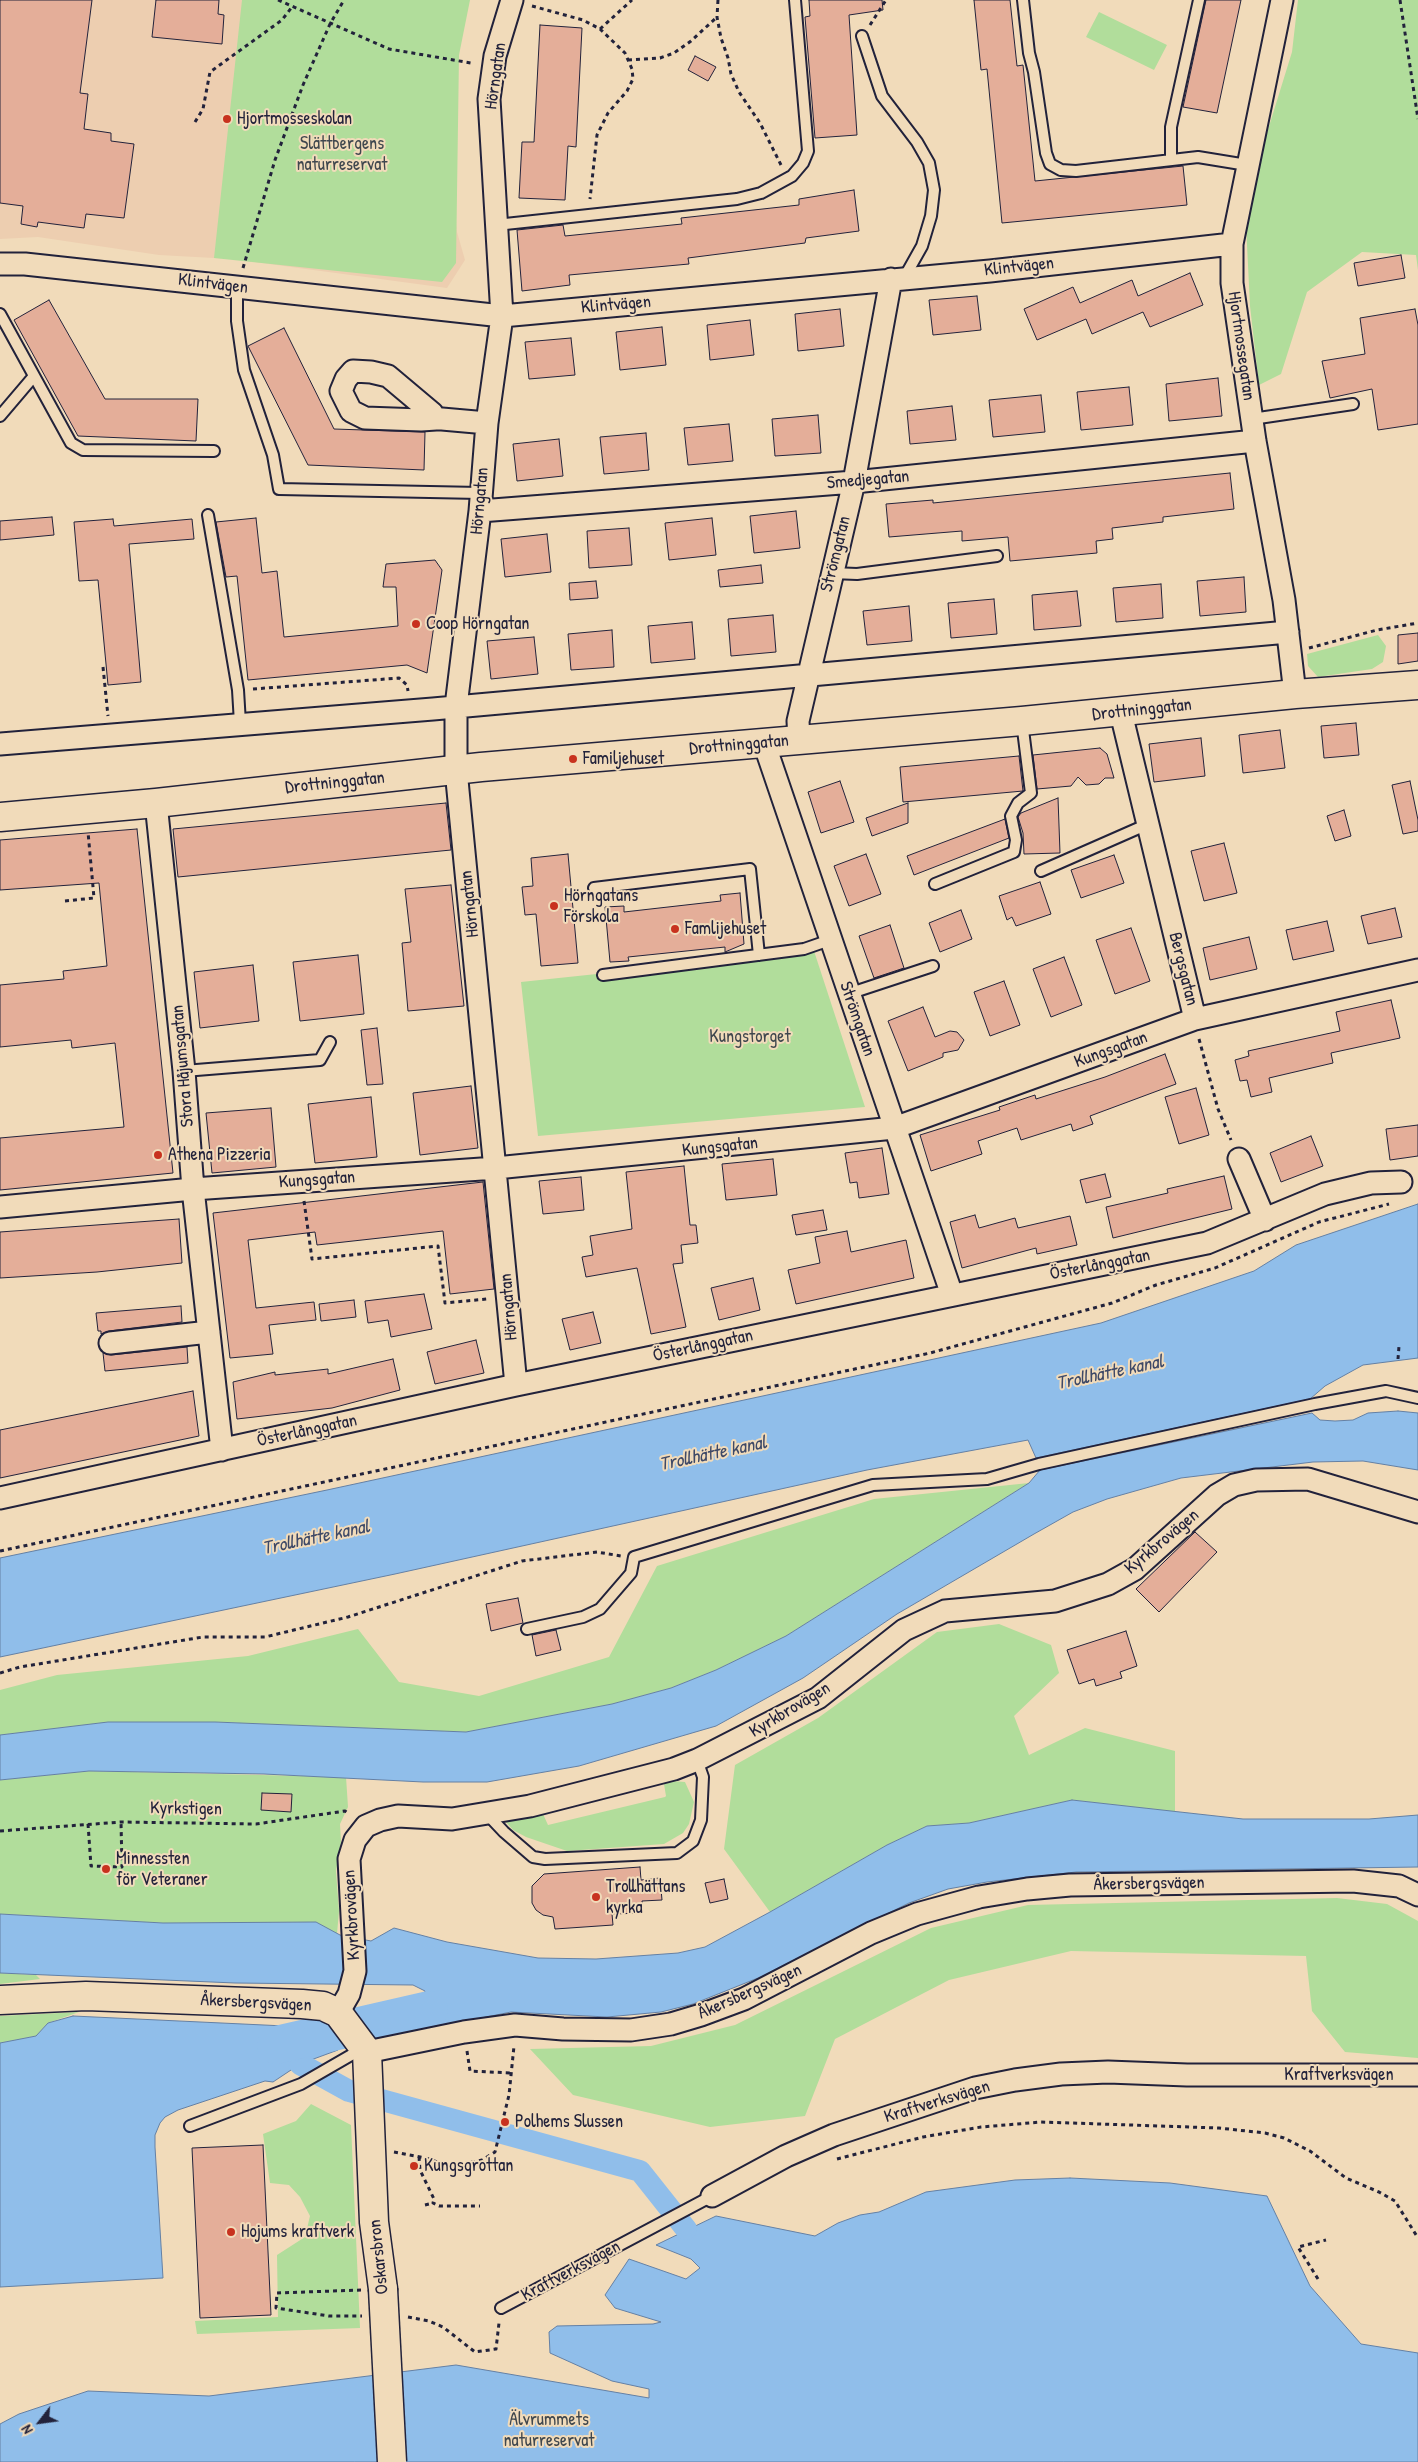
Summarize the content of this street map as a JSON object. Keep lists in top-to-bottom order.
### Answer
{
  "streets": {
    "street": [
      "Hörngatan",
      "Klintvägen",
      "Hjortmossegatan",
      "Smedjegatan",
      "Strömgatan",
      "Drottninggatan",
      "Bergsgatan",
      "Kungsgatan",
      "Stora Håjumsgatan",
      "Österlånggatan",
      "Kyrkbrovägen",
      "Åkersbergsvägen",
      "Kraftverksvägen",
      "Oskarsbron"
    ],
    "path": ["Kyrkstigen"]
  },
  "crossings": [
    ["Hörngatan", "Klintvägen"],
    ["Hörngatan", "Smedjegatan"],
    ["Hörngatan", "Drottninggatan"],
    ["Hörngatan", "Kungsgatan"],
    ["Hörngatan", "Österlånggatan"],
    ["Klintvägen", "Hjortmossegatan"],
    ["Klintvägen", "Strömgatan"],
    ["Hjortmossegatan", "Smedjegatan"],
    ["Hjortmossegatan", "Drottninggatan"],
    ["Smedjegatan", "Strömgatan"],
    ["Strömgatan", "Drottninggatan"],
    ["Strömgatan", "Kungsgatan"],
    ["Strömgatan", "Österlånggatan"],
    ["Drottninggatan", "Bergsgatan"],
    ["Drottninggatan", "Stora Håjumsgatan"],
    ["Bergsgatan", "Kungsgatan"],
    ["Kungsgatan", "Stora Håjumsgatan"],
    ["Stora Håjumsgatan", "Österlånggatan"],
    ["Kyrkbrovägen", "Kyrkstigen"],
    ["Kyrkbrovägen", "Åkersbergsvägen"],
    ["Åkersbergsvägen", "Oskarsbron"]
  ],
  "water": ["Trollhätte kanal"],
  "parks": ["Slättbergens naturreservat", "Kungstorget", "Älvrummets naturreservat"],
  "places": [
    "Hjortmosseskolan",
    "Coop Hörngatan",
    "Familjehuset",
    "Hörngatans Förskola",
    "Famlijehuset",
    "Athena Pizzeria",
    "Minnessten för Veteraner",
    "Trollhättans kyrka",
    "Polhems Slussen",
    "Kungsgrottan",
    "Hojums kraftverk"
  ],
  "north": "bottom left"
}
